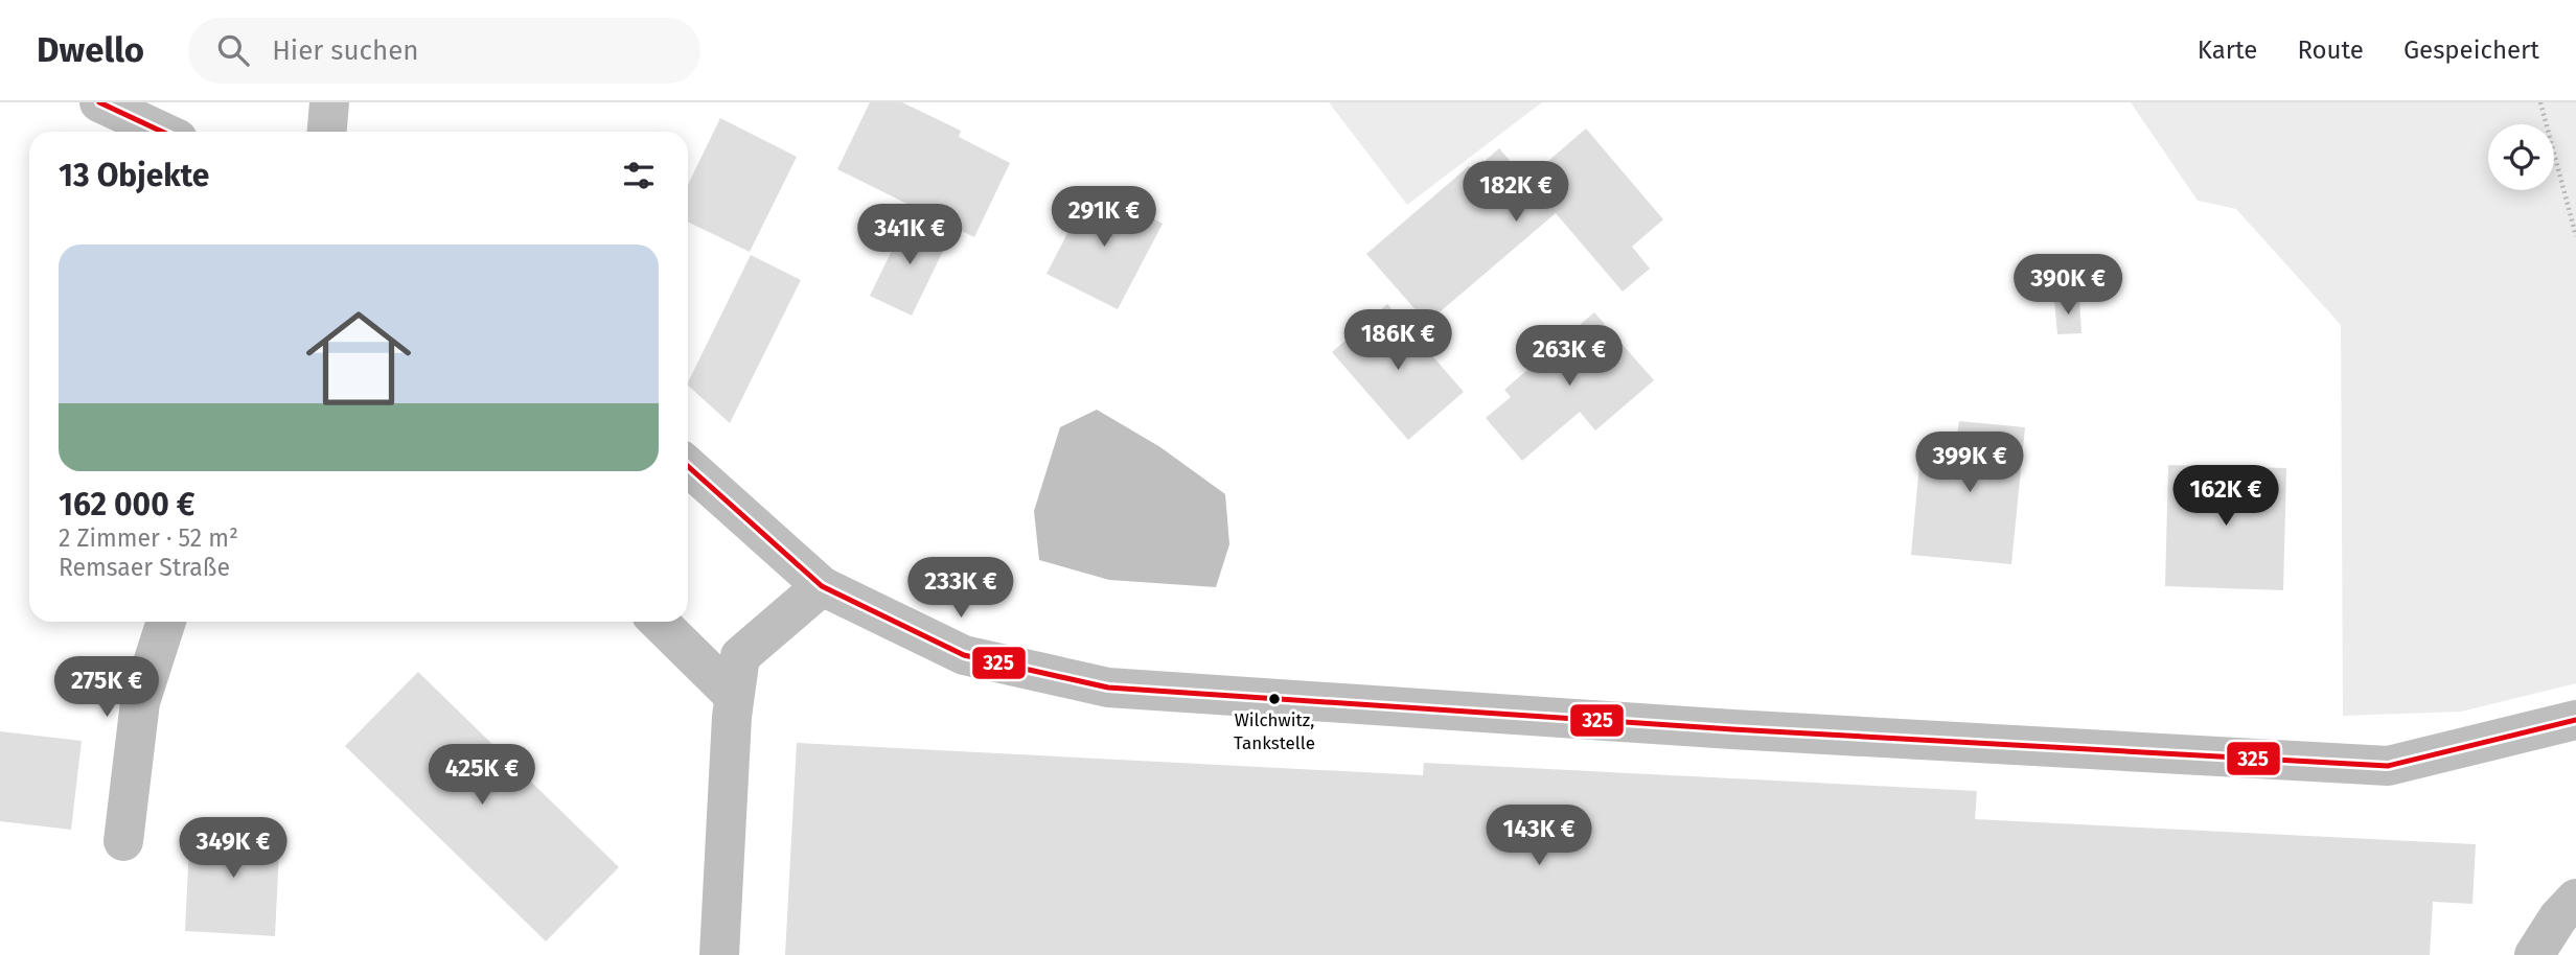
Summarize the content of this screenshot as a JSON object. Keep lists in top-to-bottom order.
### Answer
{
  "places": ["Wilchwitz, Tankstelle"],
  "lines": ["transit line 325"],
  "page": {
    "header": "Dwello",
    "search": "Hier suchen",
    "nav": ["Karte", "Route", "Gespeichert"],
    "heading": "13 Objekte",
    "price": [
      "182K €",
      "291K €",
      "341K €",
      "390K €",
      "186K €",
      "263K €",
      "399K €",
      "162K €",
      "233K €",
      "275K €",
      "425K €",
      "143K €",
      "349K €"
    ],
    "list": [
      {
        "name": "162 000 €",
        "note": "2 Zimmer · 52 m² · Remsaer Straße"
      }
    ]
  }
}
